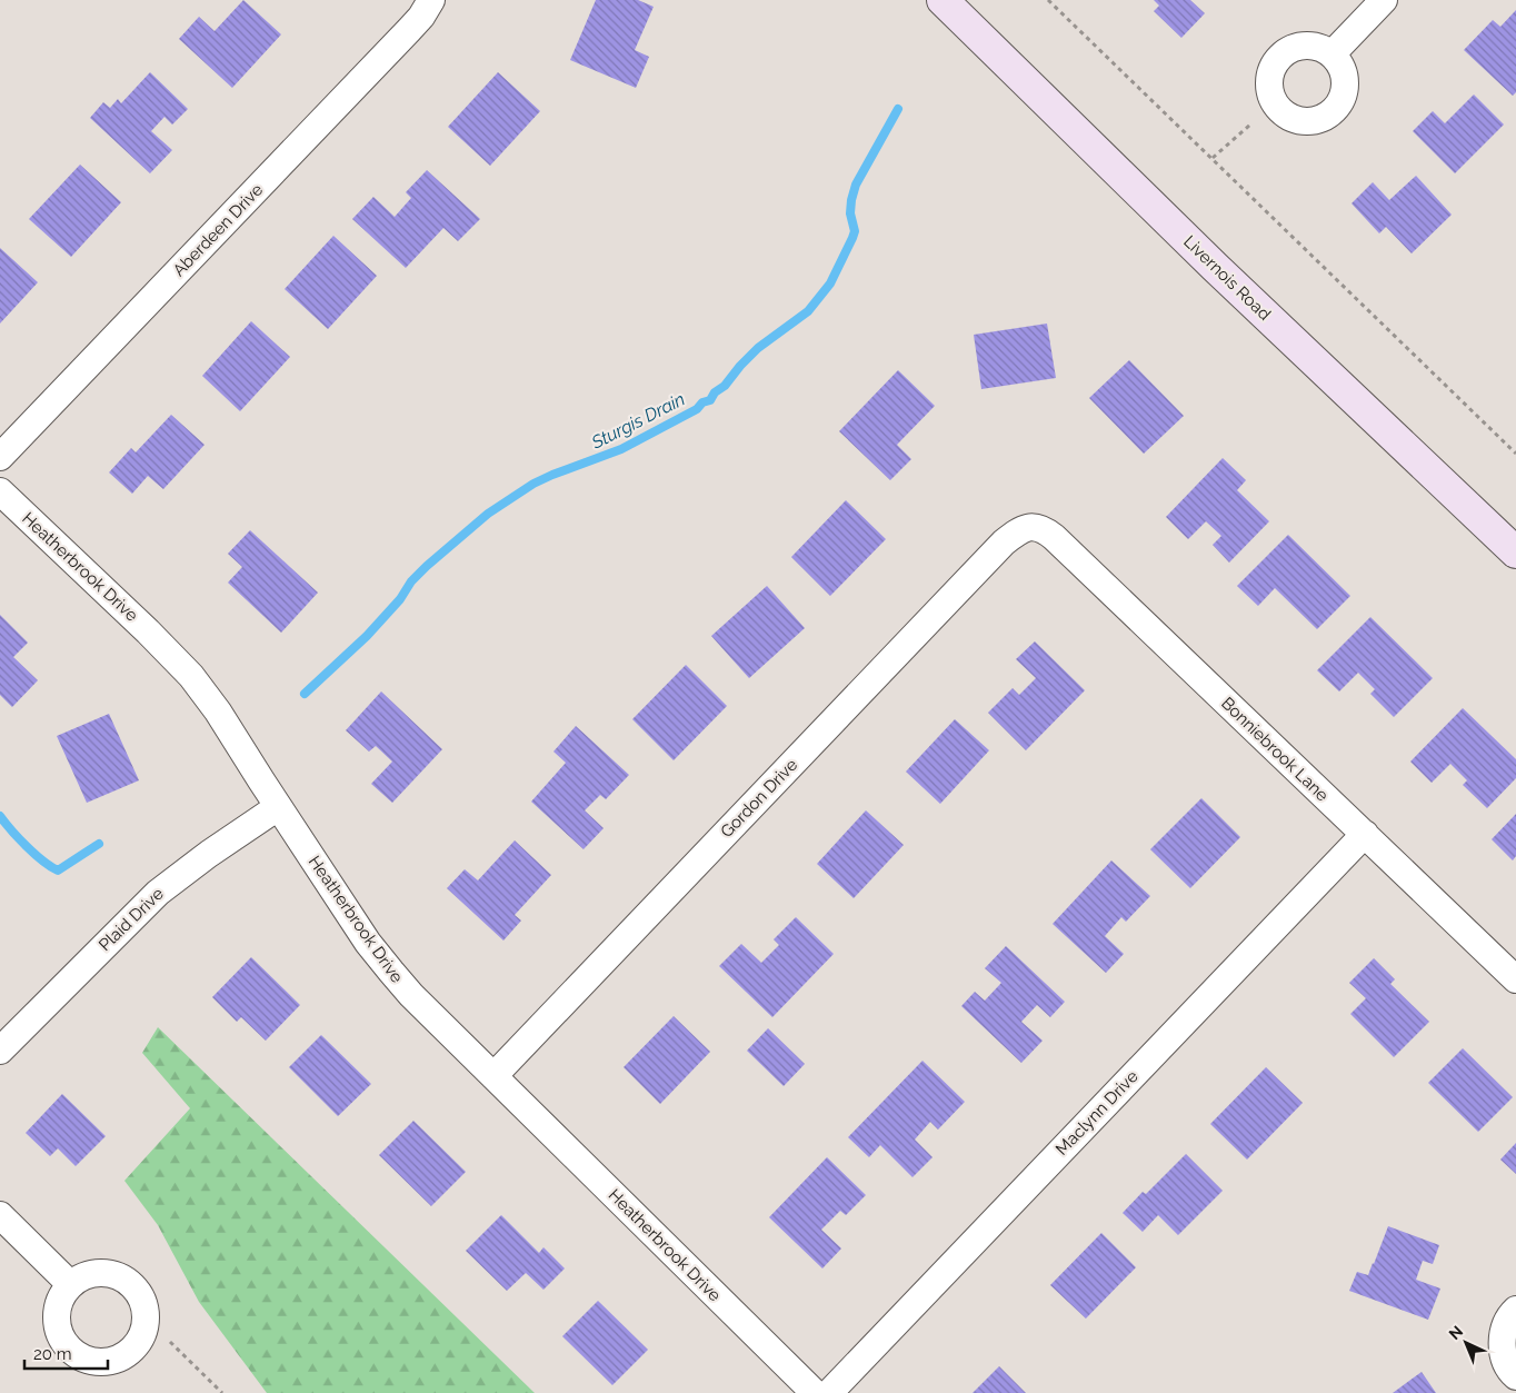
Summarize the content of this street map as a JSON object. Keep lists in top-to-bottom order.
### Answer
{
  "streets": {
    "main road": ["Livernois Road"],
    "street": [
      "Aberdeen Drive",
      "Heatherbrook Drive",
      "Bonniebrook Lane",
      "Gordon Drive",
      "Plaid Drive",
      "Maclynn Drive"
    ]
  },
  "crossings": [
    ["Heatherbrook Drive", "Gordon Drive"],
    ["Heatherbrook Drive", "Plaid Drive"],
    ["Bonniebrook Lane", "Gordon Drive"],
    ["Bonniebrook Lane", "Maclynn Drive"]
  ],
  "water": ["Sturgis Drain"],
  "scale_bar": "20 m",
  "north": "top left"
}
